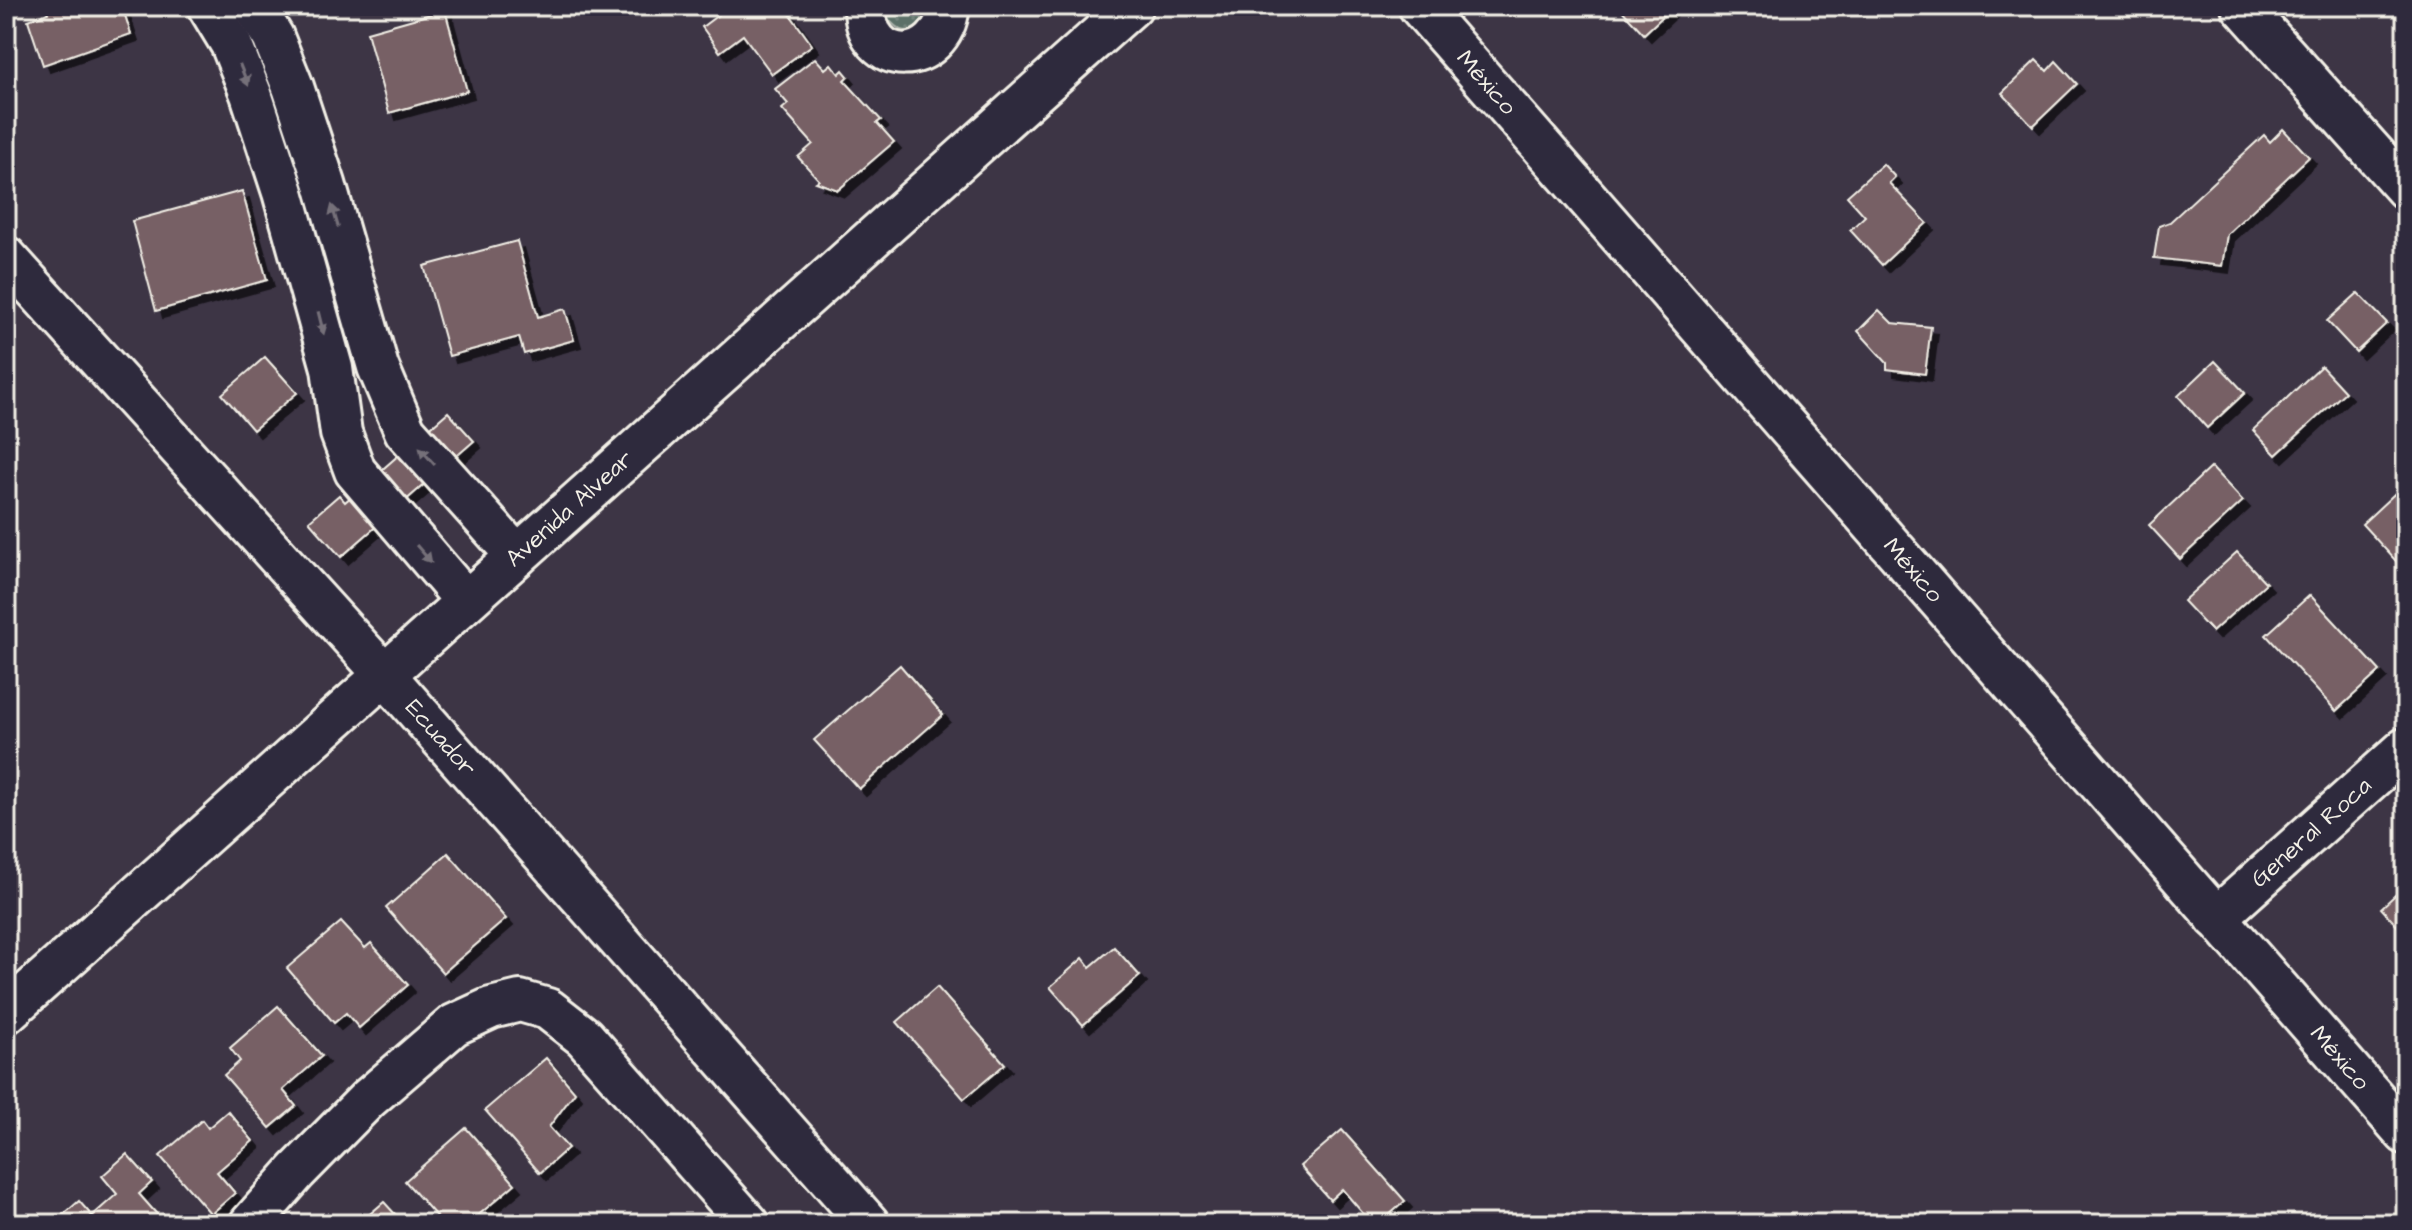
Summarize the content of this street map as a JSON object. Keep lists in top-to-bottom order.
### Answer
{
  "streets": {
    "street": [
      "México",
      "Avenida Alvear",
      "Ecuador",
      "General Roca"
    ]
  },
  "crossings": [
    ["México", "General Roca"],
    ["Avenida Alvear", "Ecuador"]
  ]
}
